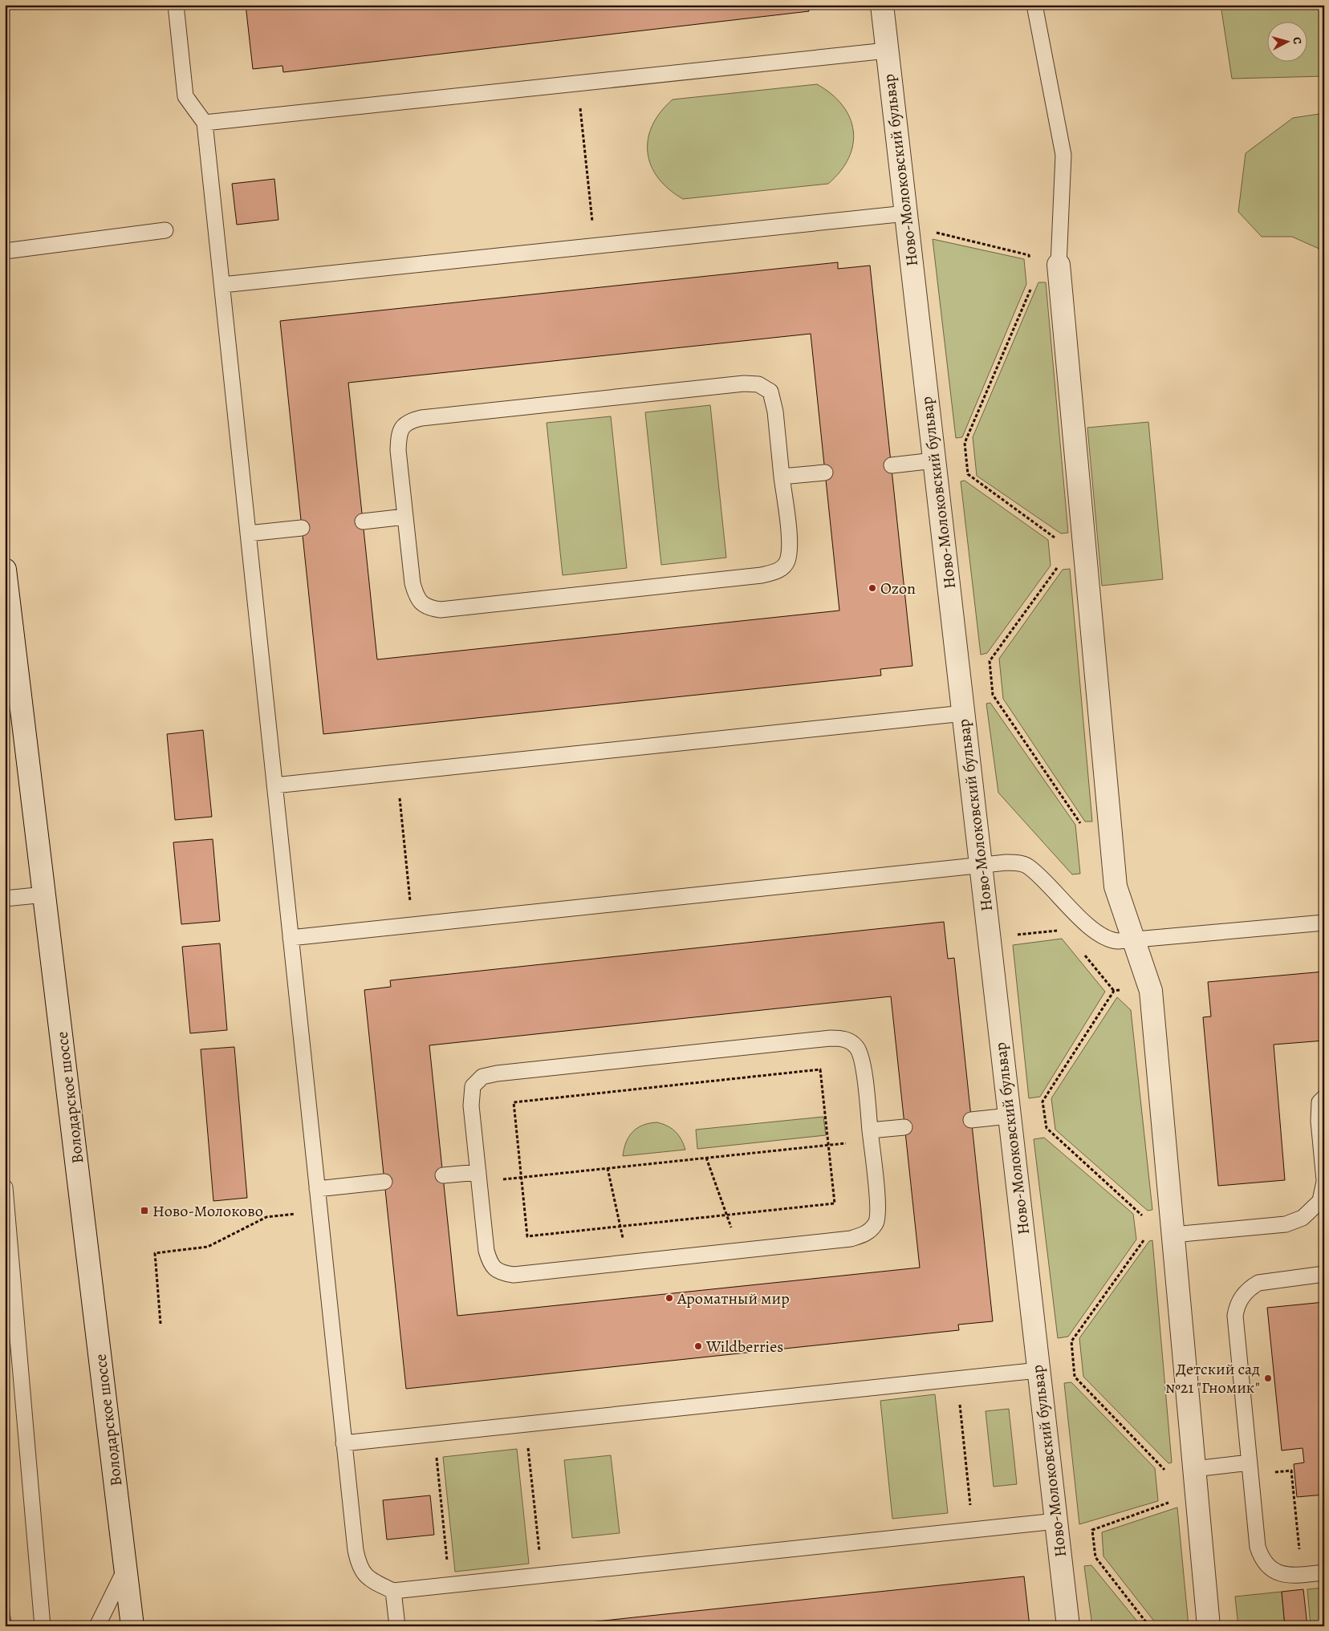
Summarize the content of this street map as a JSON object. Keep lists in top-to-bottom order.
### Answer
{
  "streets": {
    "street": ["Ново-Молоковский бульвар", "Володарское шоссе"]
  },
  "places": {
    "other": [
      "Ozon",
      "Ароматный мир",
      "Wildberries",
      "Детский сад №21 \"Гномик\""
    ],
    "transit": ["Ново-Молоково"]
  },
  "north": "right"
}
